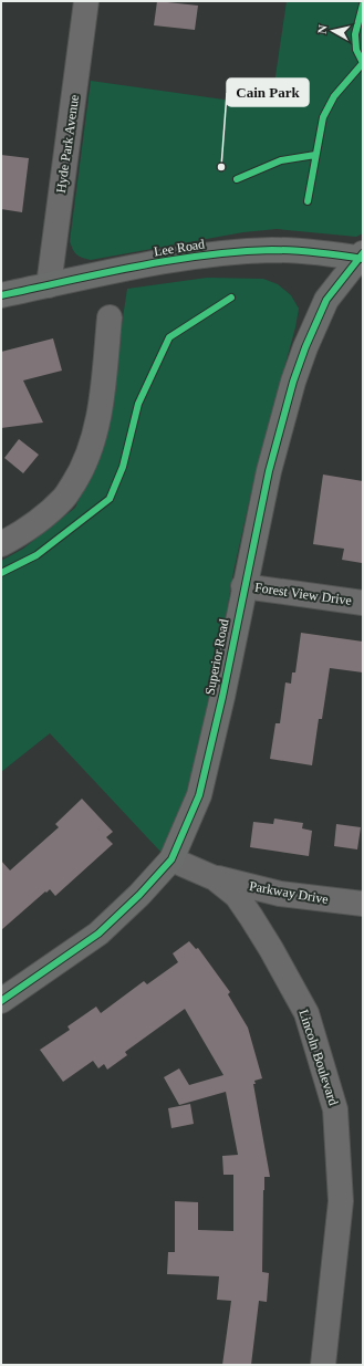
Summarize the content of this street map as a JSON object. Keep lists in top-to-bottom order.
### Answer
{
  "streets": {
    "street": [
      "Hyde Park Avenue",
      "Lee Road",
      "Forest View Drive",
      "Superior Road",
      "Parkway Drive",
      "Lincoln Boulevard"
    ]
  },
  "crossings": [
    ["Hyde Park Avenue", "Lee Road"],
    ["Lee Road", "Superior Road"],
    ["Forest View Drive", "Superior Road"],
    ["Superior Road", "Lincoln Boulevard"],
    ["Parkway Drive", "Lincoln Boulevard"]
  ],
  "places": ["Cain Park"],
  "north": "left"
}
